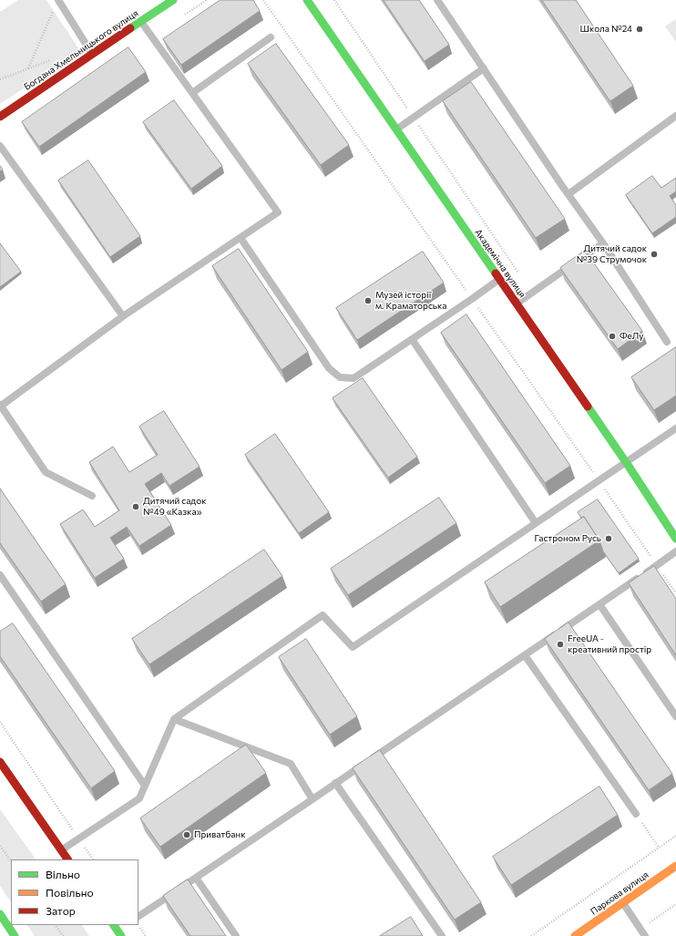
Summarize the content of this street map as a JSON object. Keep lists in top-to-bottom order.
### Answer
{
  "streets": {
    "street": ["Богдана Хмельницького вулиця", "Академічна вулиця", "Паркова вулиця"]
  },
  "places": [
    "Школа №24",
    "Дитячий садок №39 Струмочок",
    "Музей історії м. Краматорська",
    "ФеЛу",
    "Дитячий садок №49 «Казка»",
    "Гастроном Русь",
    "FreeUA - креативний простір",
    "Приватбанк"
  ],
  "legend": ["Вільно", "Повільно", "Затор"]
}
